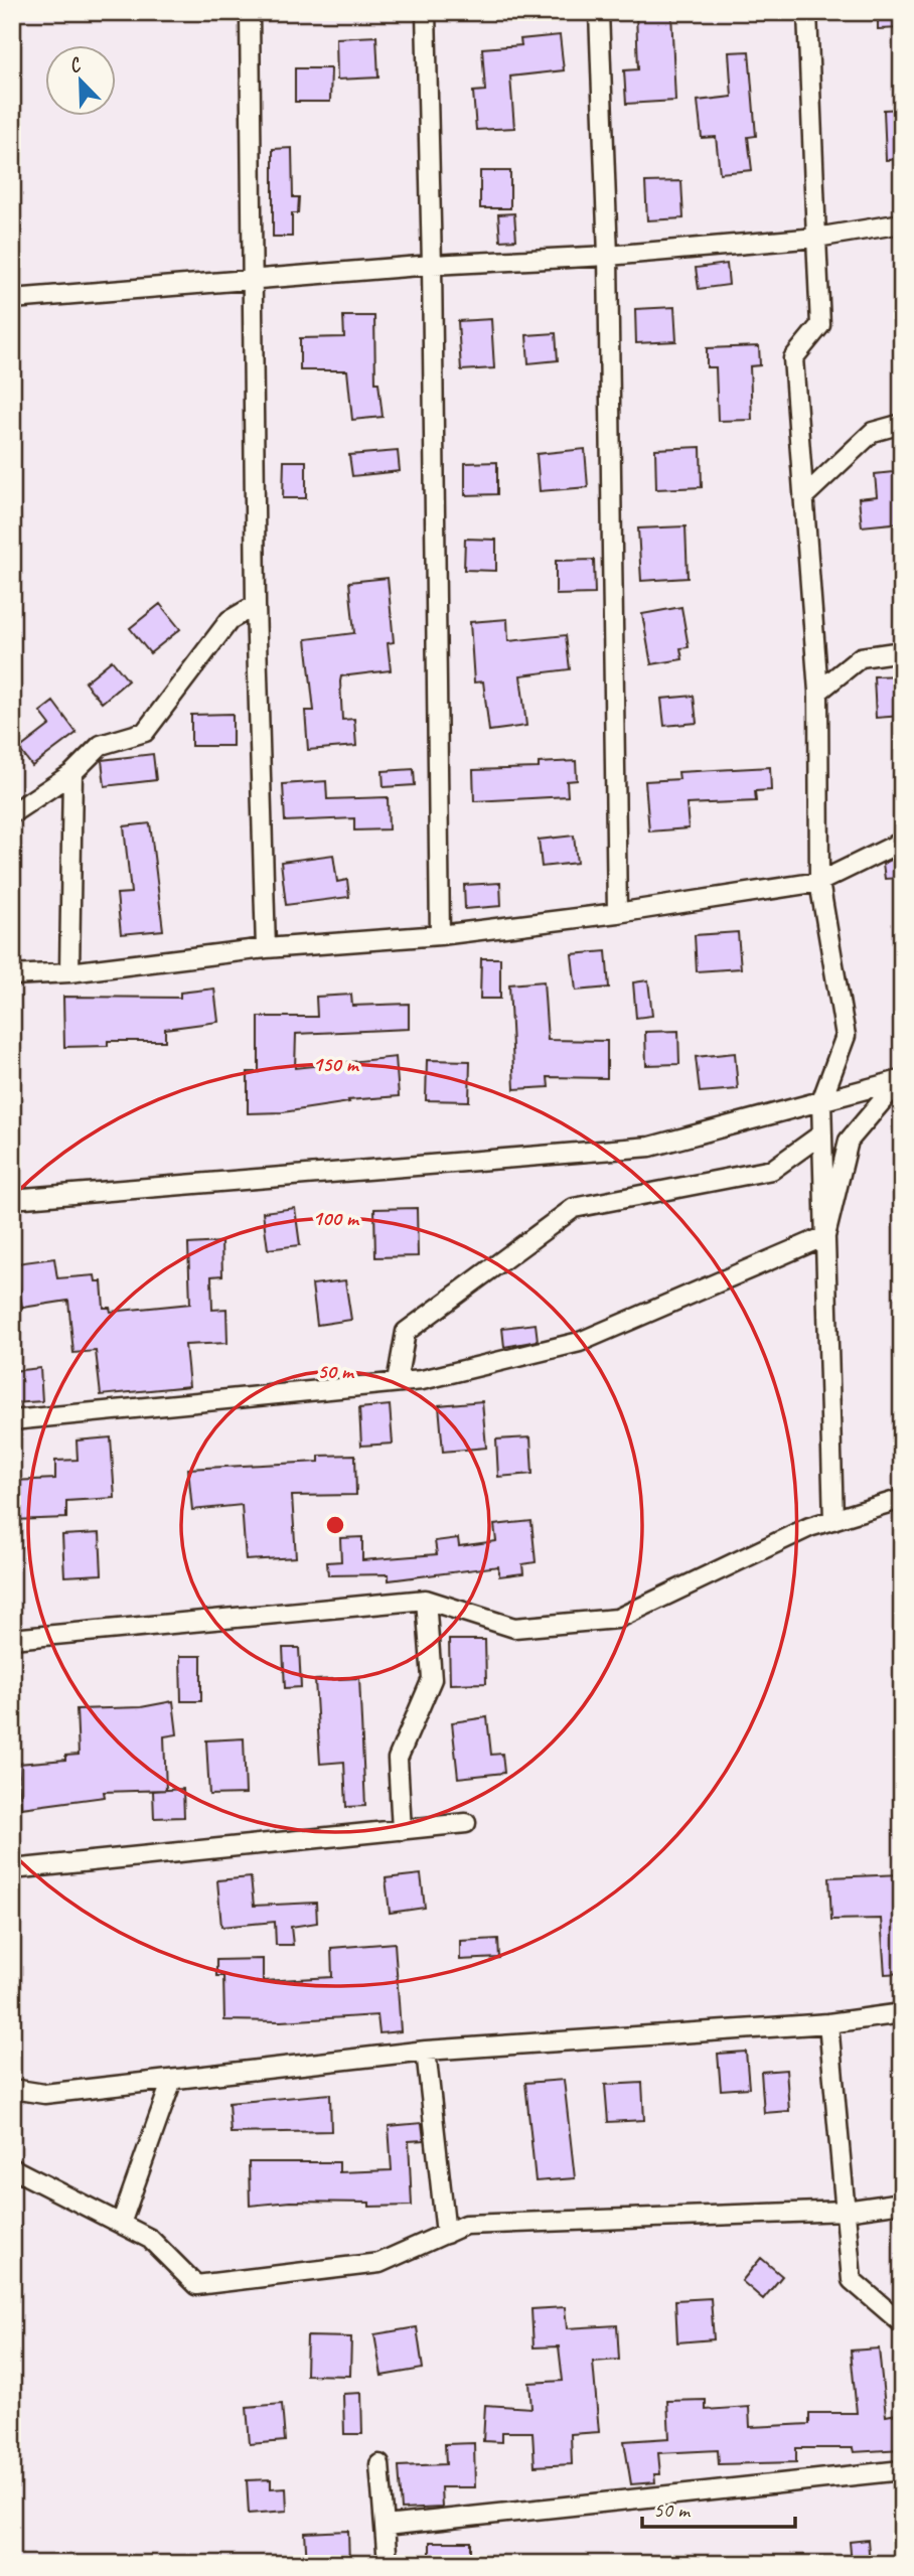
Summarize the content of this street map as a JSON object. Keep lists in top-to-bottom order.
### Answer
{
  "scale_bar": "50 m",
  "north": "top left",
  "rings": ["150 m", "100 m", "50 m"]
}
